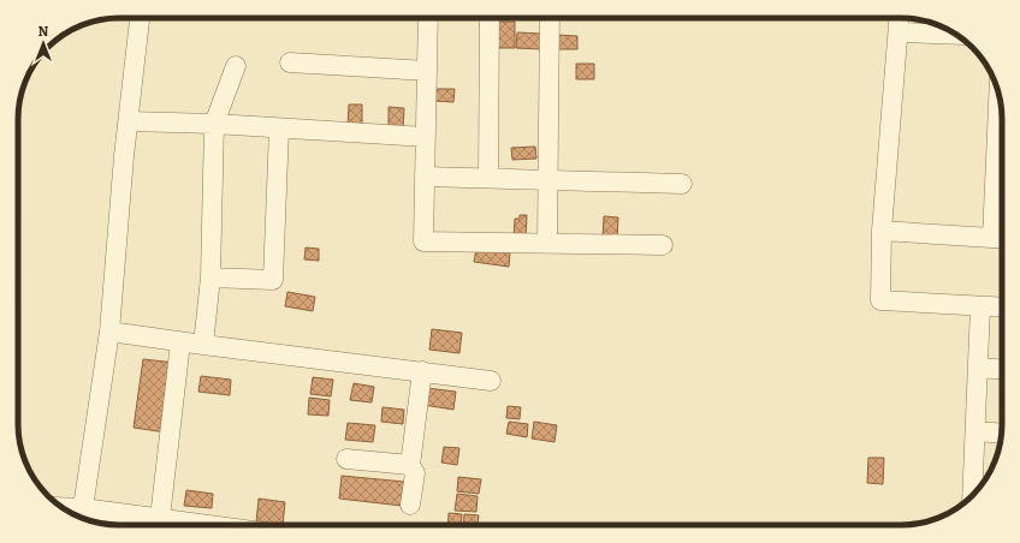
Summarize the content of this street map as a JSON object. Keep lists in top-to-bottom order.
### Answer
{
  "north": "top"
}
